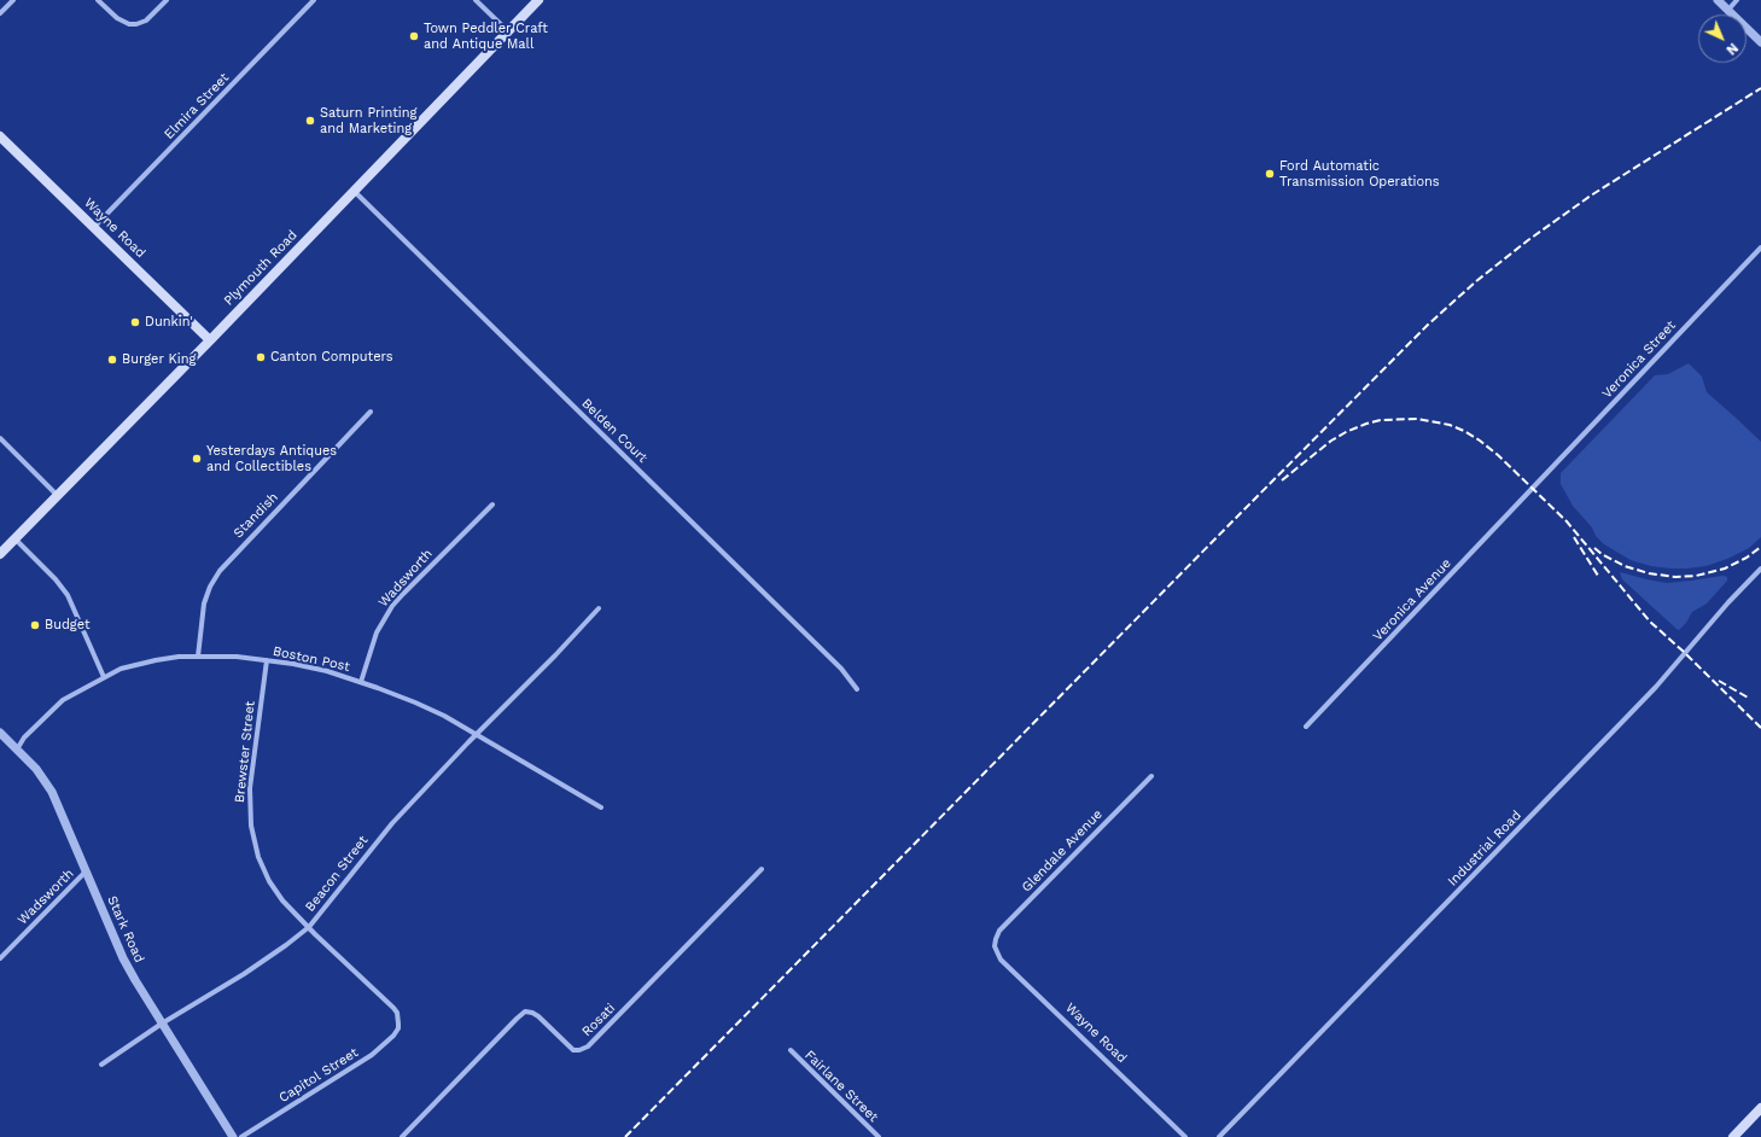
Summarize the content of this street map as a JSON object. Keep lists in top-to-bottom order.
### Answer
{
  "streets": {
    "main road": ["Wayne Road", "Plymouth Road"],
    "street": [
      "Elmira Street",
      "Veronica Street",
      "Belden Court",
      "Standish",
      "Wadsworth",
      "Veronica Avenue",
      "Boston Post",
      "Brewster Street",
      "Industrial Road",
      "Glendale Avenue",
      "Beacon Street",
      "Stark Road",
      "Rosati",
      "Capitol Street",
      "Fairlane Street"
    ]
  },
  "crossings": [
    ["Elmira Street", "Wayne Road"],
    ["Wayne Road", "Plymouth Road"],
    ["Wayne Road", "Glendale Avenue"],
    ["Plymouth Road", "Belden Court"],
    ["Veronica Street", "Veronica Avenue"],
    ["Standish", "Boston Post"],
    ["Wadsworth", "Boston Post"],
    ["Wadsworth", "Stark Road"],
    ["Boston Post", "Brewster Street"],
    ["Boston Post", "Beacon Street"],
    ["Boston Post", "Stark Road"],
    ["Brewster Street", "Beacon Street"],
    ["Brewster Street", "Capitol Street"],
    ["Beacon Street", "Stark Road"]
  ],
  "places": [
    "Town Peddler Craft and Antique Mall",
    "Saturn Printing and Marketing",
    "Ford Automatic Transmission Operations",
    "Dunkin'",
    "Canton Computers",
    "Burger King",
    "Yesterdays Antiques and Collectibles",
    "Budget"
  ],
  "north": "bottom right"
}
